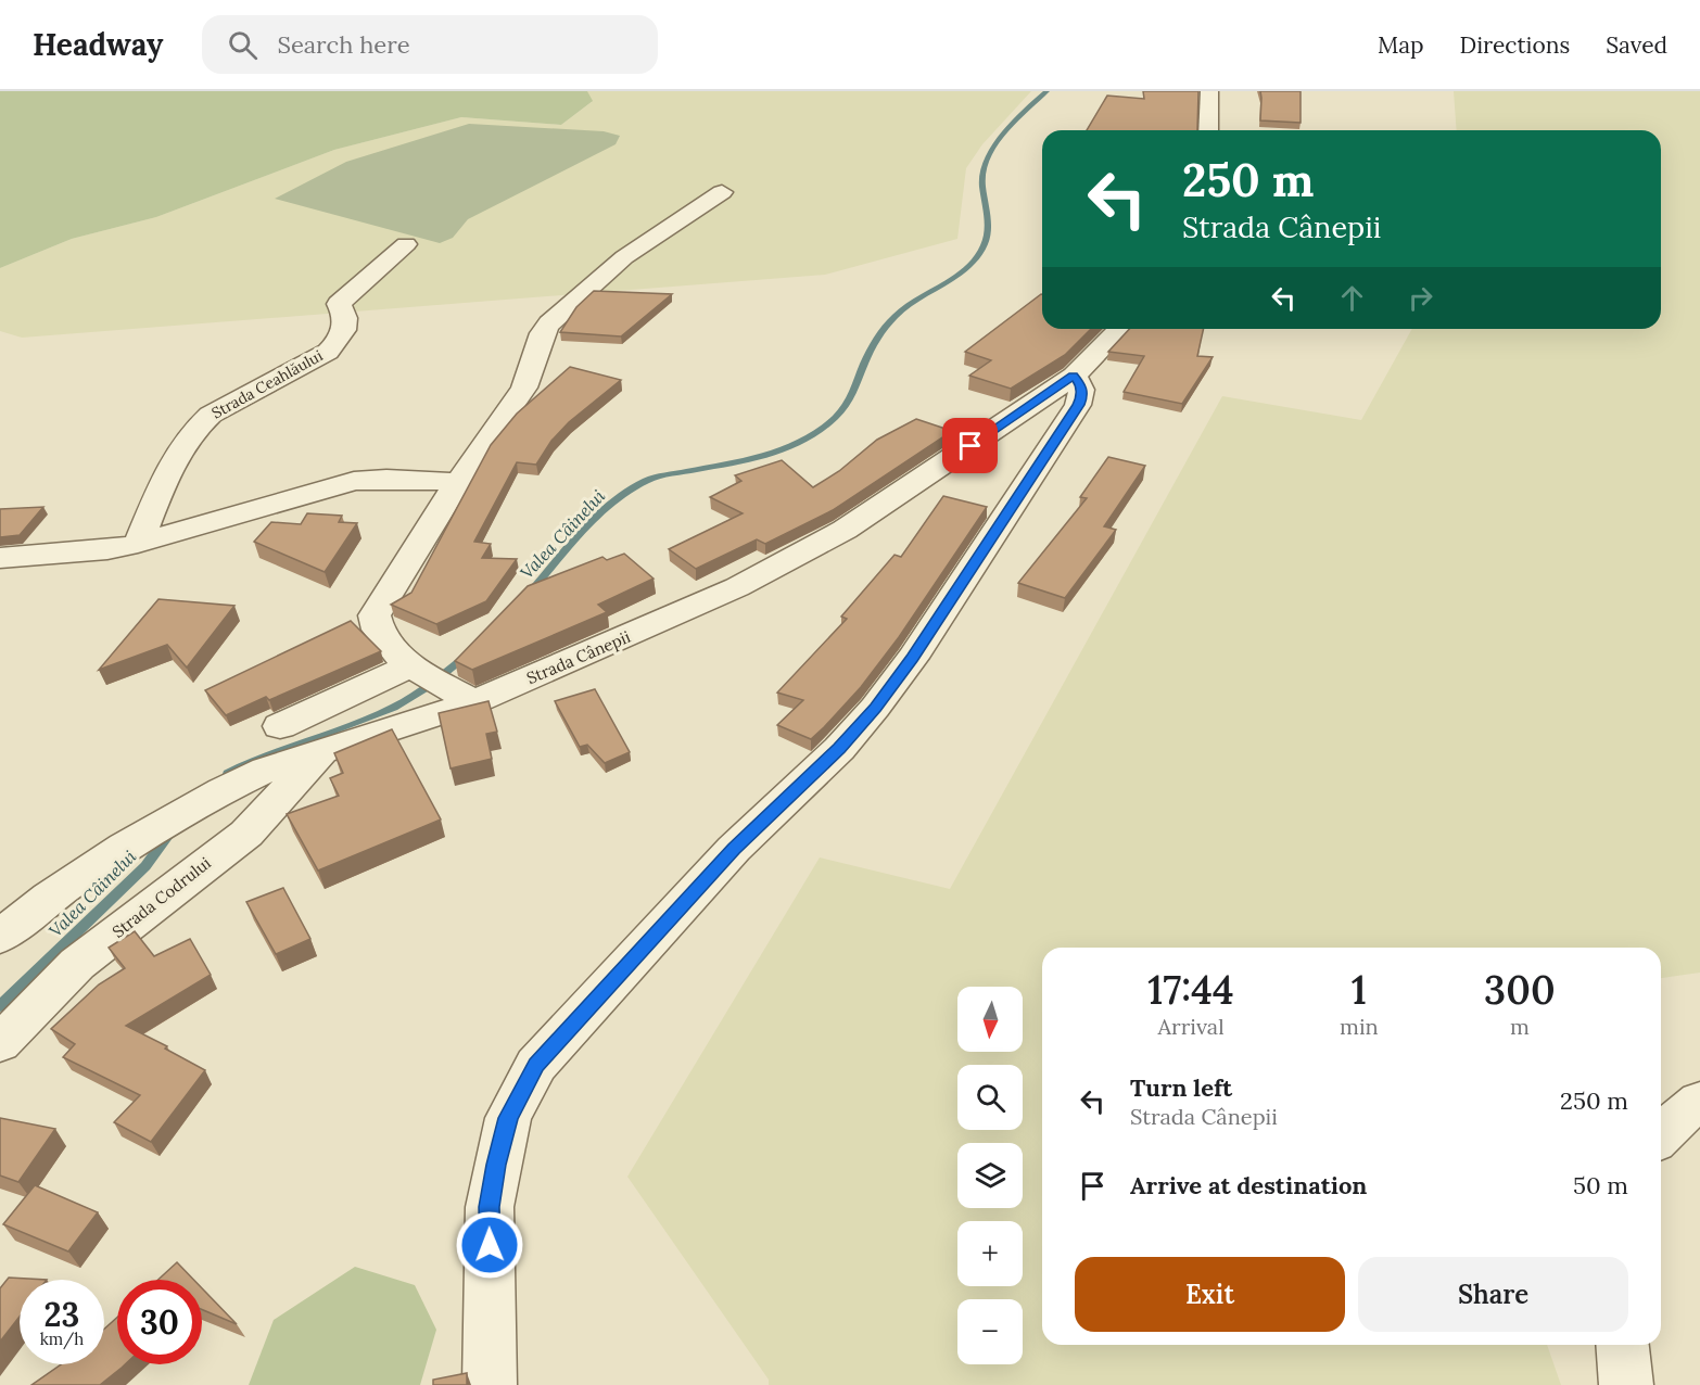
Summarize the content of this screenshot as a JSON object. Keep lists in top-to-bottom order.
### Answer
{
  "streets": {
    "street": ["Strada Ceahlăului", "Strada Cânepii", "Strada Codrului"]
  },
  "crossings": [
    ["Strada Cânepii", "Strada Codrului"]
  ],
  "water": ["Valea Câinelui"],
  "north": "bottom",
  "page": {
    "header": "Headway",
    "search": "Search here",
    "nav": ["Map", "Directions", "Saved"],
    "turn": ["250 m", "Strada Cânepii"],
    "eta": [
      "17:44",
      "Arrival",
      "1",
      "min",
      "300",
      "m"
    ],
    "map_buttons": ["+", "−"],
    "list": [
      {
        "name": "Turn left",
        "note": "Strada Cânepii",
        "value": "250 m"
      },
      {
        "name": "Arrive at destination",
        "value": "50 m"
      }
    ],
    "buttons": ["Exit", "Share"],
    "speed": "23 km/h",
    "limit": "30"
  }
}
